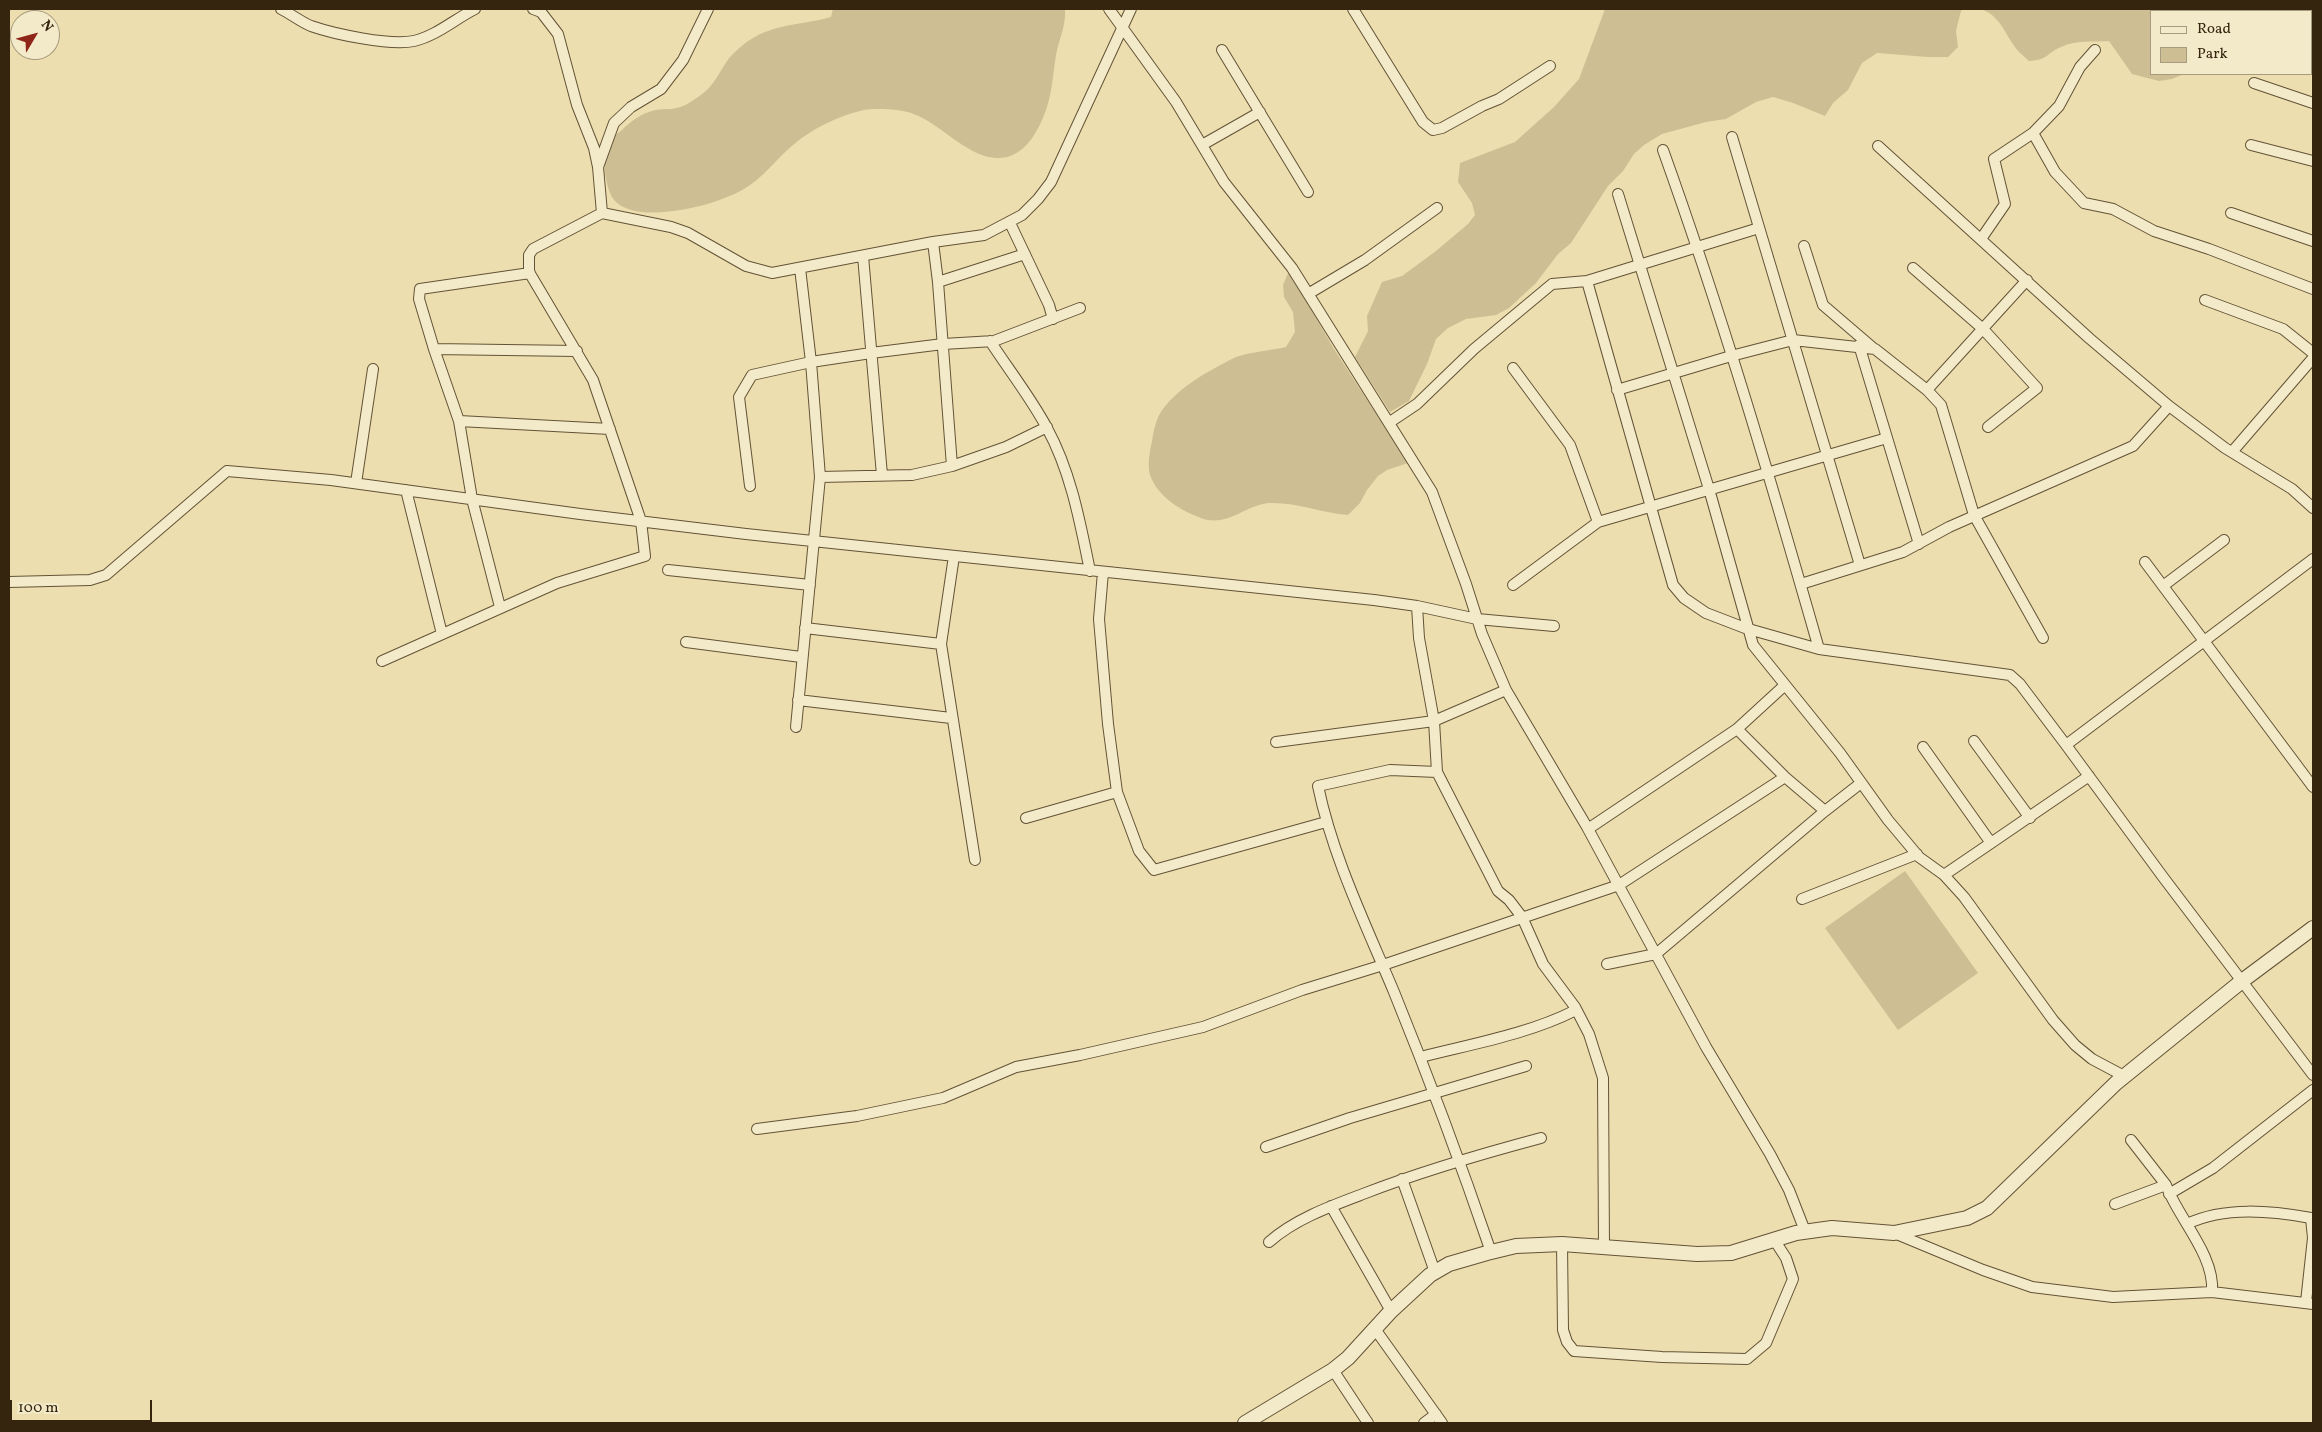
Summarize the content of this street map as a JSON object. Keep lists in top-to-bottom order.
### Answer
{
  "legend": ["Road", "Park"],
  "scale_bar": "100 m",
  "north": "top right"
}
